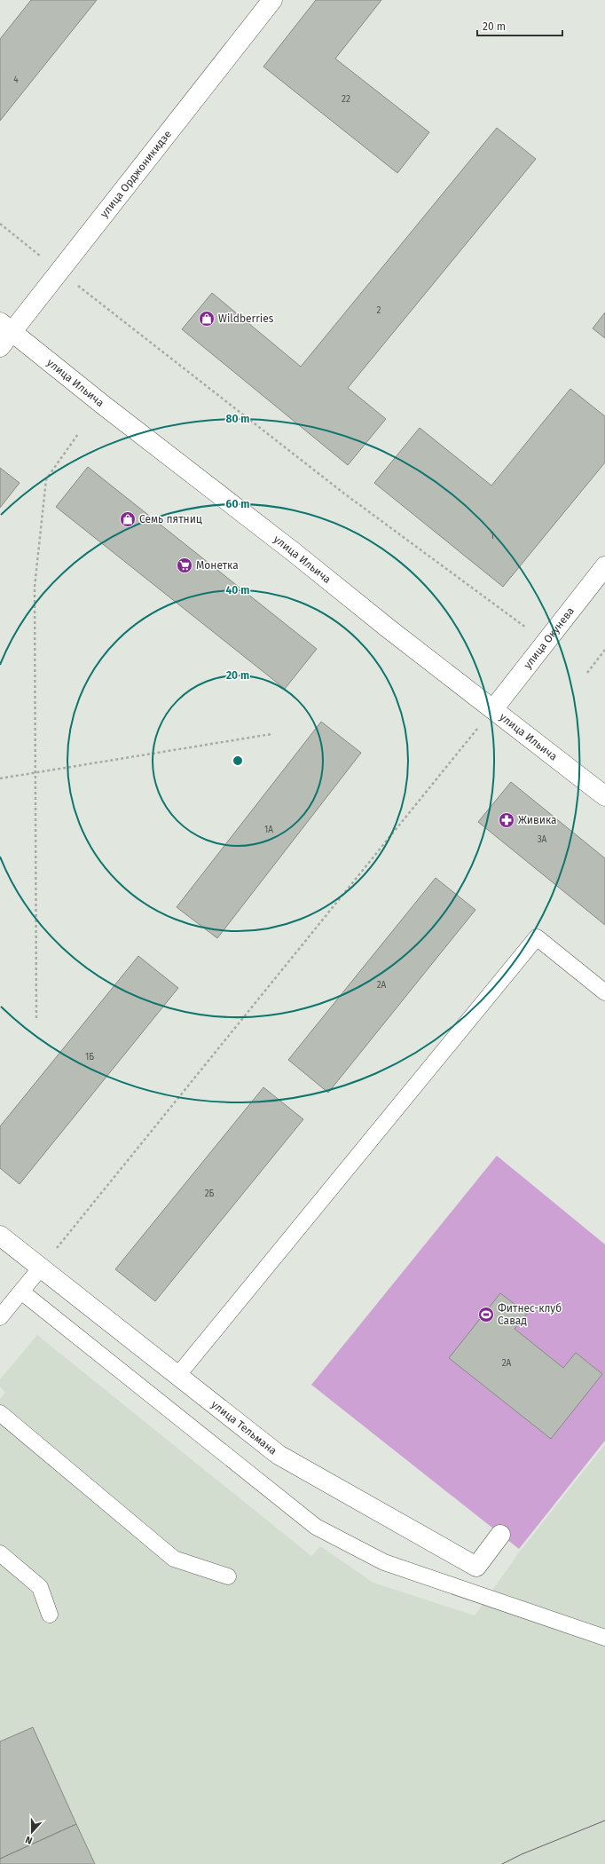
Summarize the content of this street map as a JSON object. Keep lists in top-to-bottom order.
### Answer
{
  "streets": {
    "street": [
      "улица Орджоникидзе",
      "улица Ильича",
      "улица Окунева",
      "улица Тельмана"
    ]
  },
  "crossings": [
    ["улица Орджоникидзе", "улица Ильича"],
    ["улица Ильича", "улица Окунева"]
  ],
  "places": {
    "shop": ["Wildberries", "Семь пятниц"],
    "supermarket": ["Монетка"],
    "pharmacy": ["Живика"],
    "sports": ["Фитнес-клуб Савад"]
  },
  "house_numbers": [
    "4",
    "22",
    "2",
    "1",
    "1А",
    "3А",
    "2А",
    "1Б",
    "2Б",
    "2А"
  ],
  "scale_bar": "20 m",
  "north": "bottom",
  "rings": [
    "80 m",
    "60 m",
    "40 m",
    "20 m"
  ]
}
